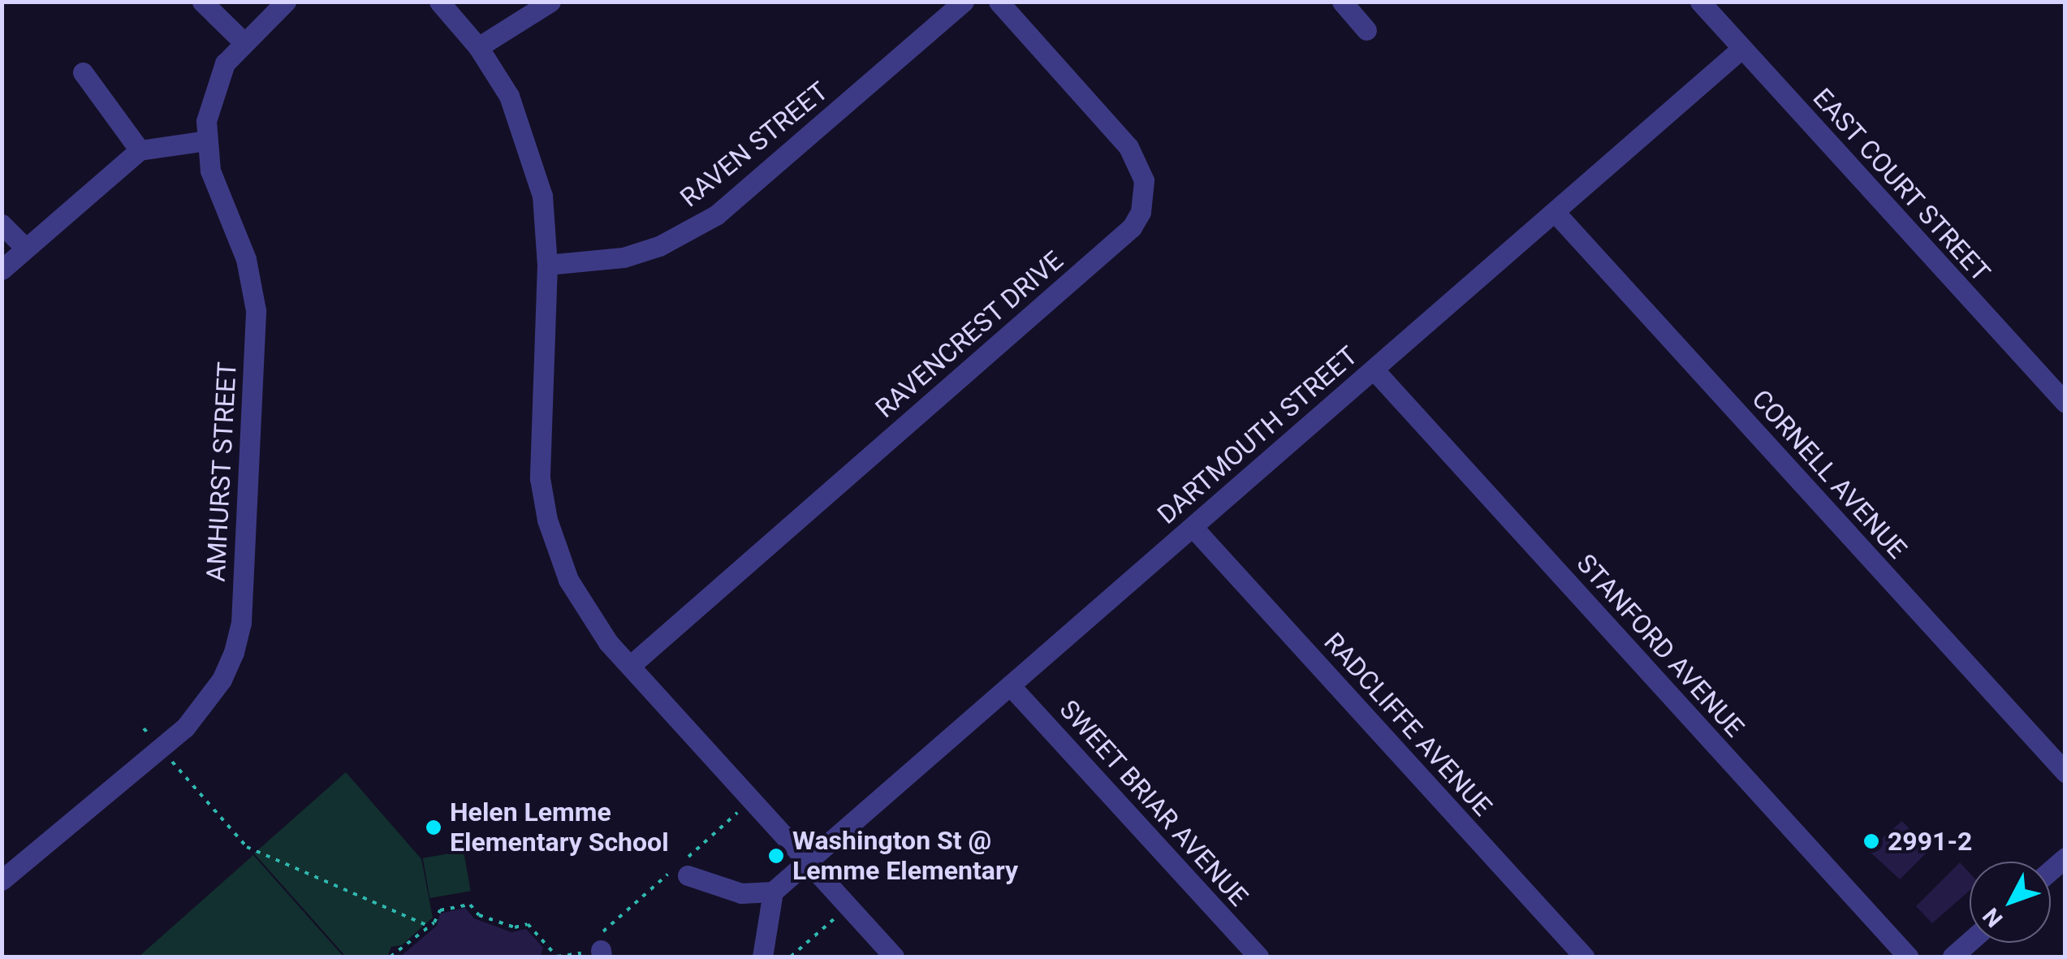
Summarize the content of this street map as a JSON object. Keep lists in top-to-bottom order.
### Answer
{
  "streets": {
    "street": [
      "RAVEN STREET",
      "EAST COURT STREET",
      "RAVENCREST DRIVE",
      "DARTMOUTH STREET",
      "AMHURST STREET",
      "CORNELL AVENUE",
      "STANFORD AVENUE",
      "RADCLIFFE AVENUE",
      "SWEET BRIAR AVENUE"
    ]
  },
  "crossings": [
    ["EAST COURT STREET", "DARTMOUTH STREET"],
    ["DARTMOUTH STREET", "CORNELL AVENUE"],
    ["DARTMOUTH STREET", "STANFORD AVENUE"],
    ["DARTMOUTH STREET", "RADCLIFFE AVENUE"],
    ["DARTMOUTH STREET", "SWEET BRIAR AVENUE"]
  ],
  "places": ["Helen Lemme Elementary School", "2991-2", "Washington St @ Lemme Elementary"],
  "north": "bottom left"
}
